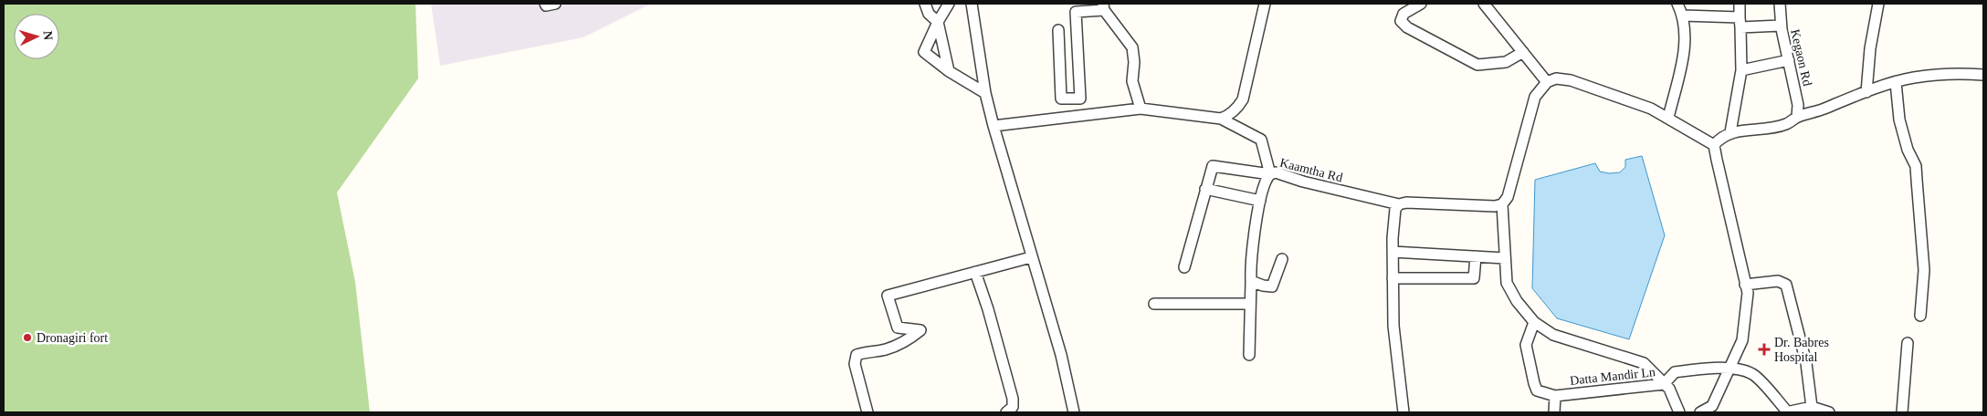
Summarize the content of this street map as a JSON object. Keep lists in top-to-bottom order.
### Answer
{
  "streets": {
    "street": ["Kegaon Rd", "Kaamtha Rd", "Datta Mandir Ln"]
  },
  "places": {
    "other": ["Dronagiri fort"],
    "health": ["Dr. Babres Hospital"]
  },
  "north": "right"
}
